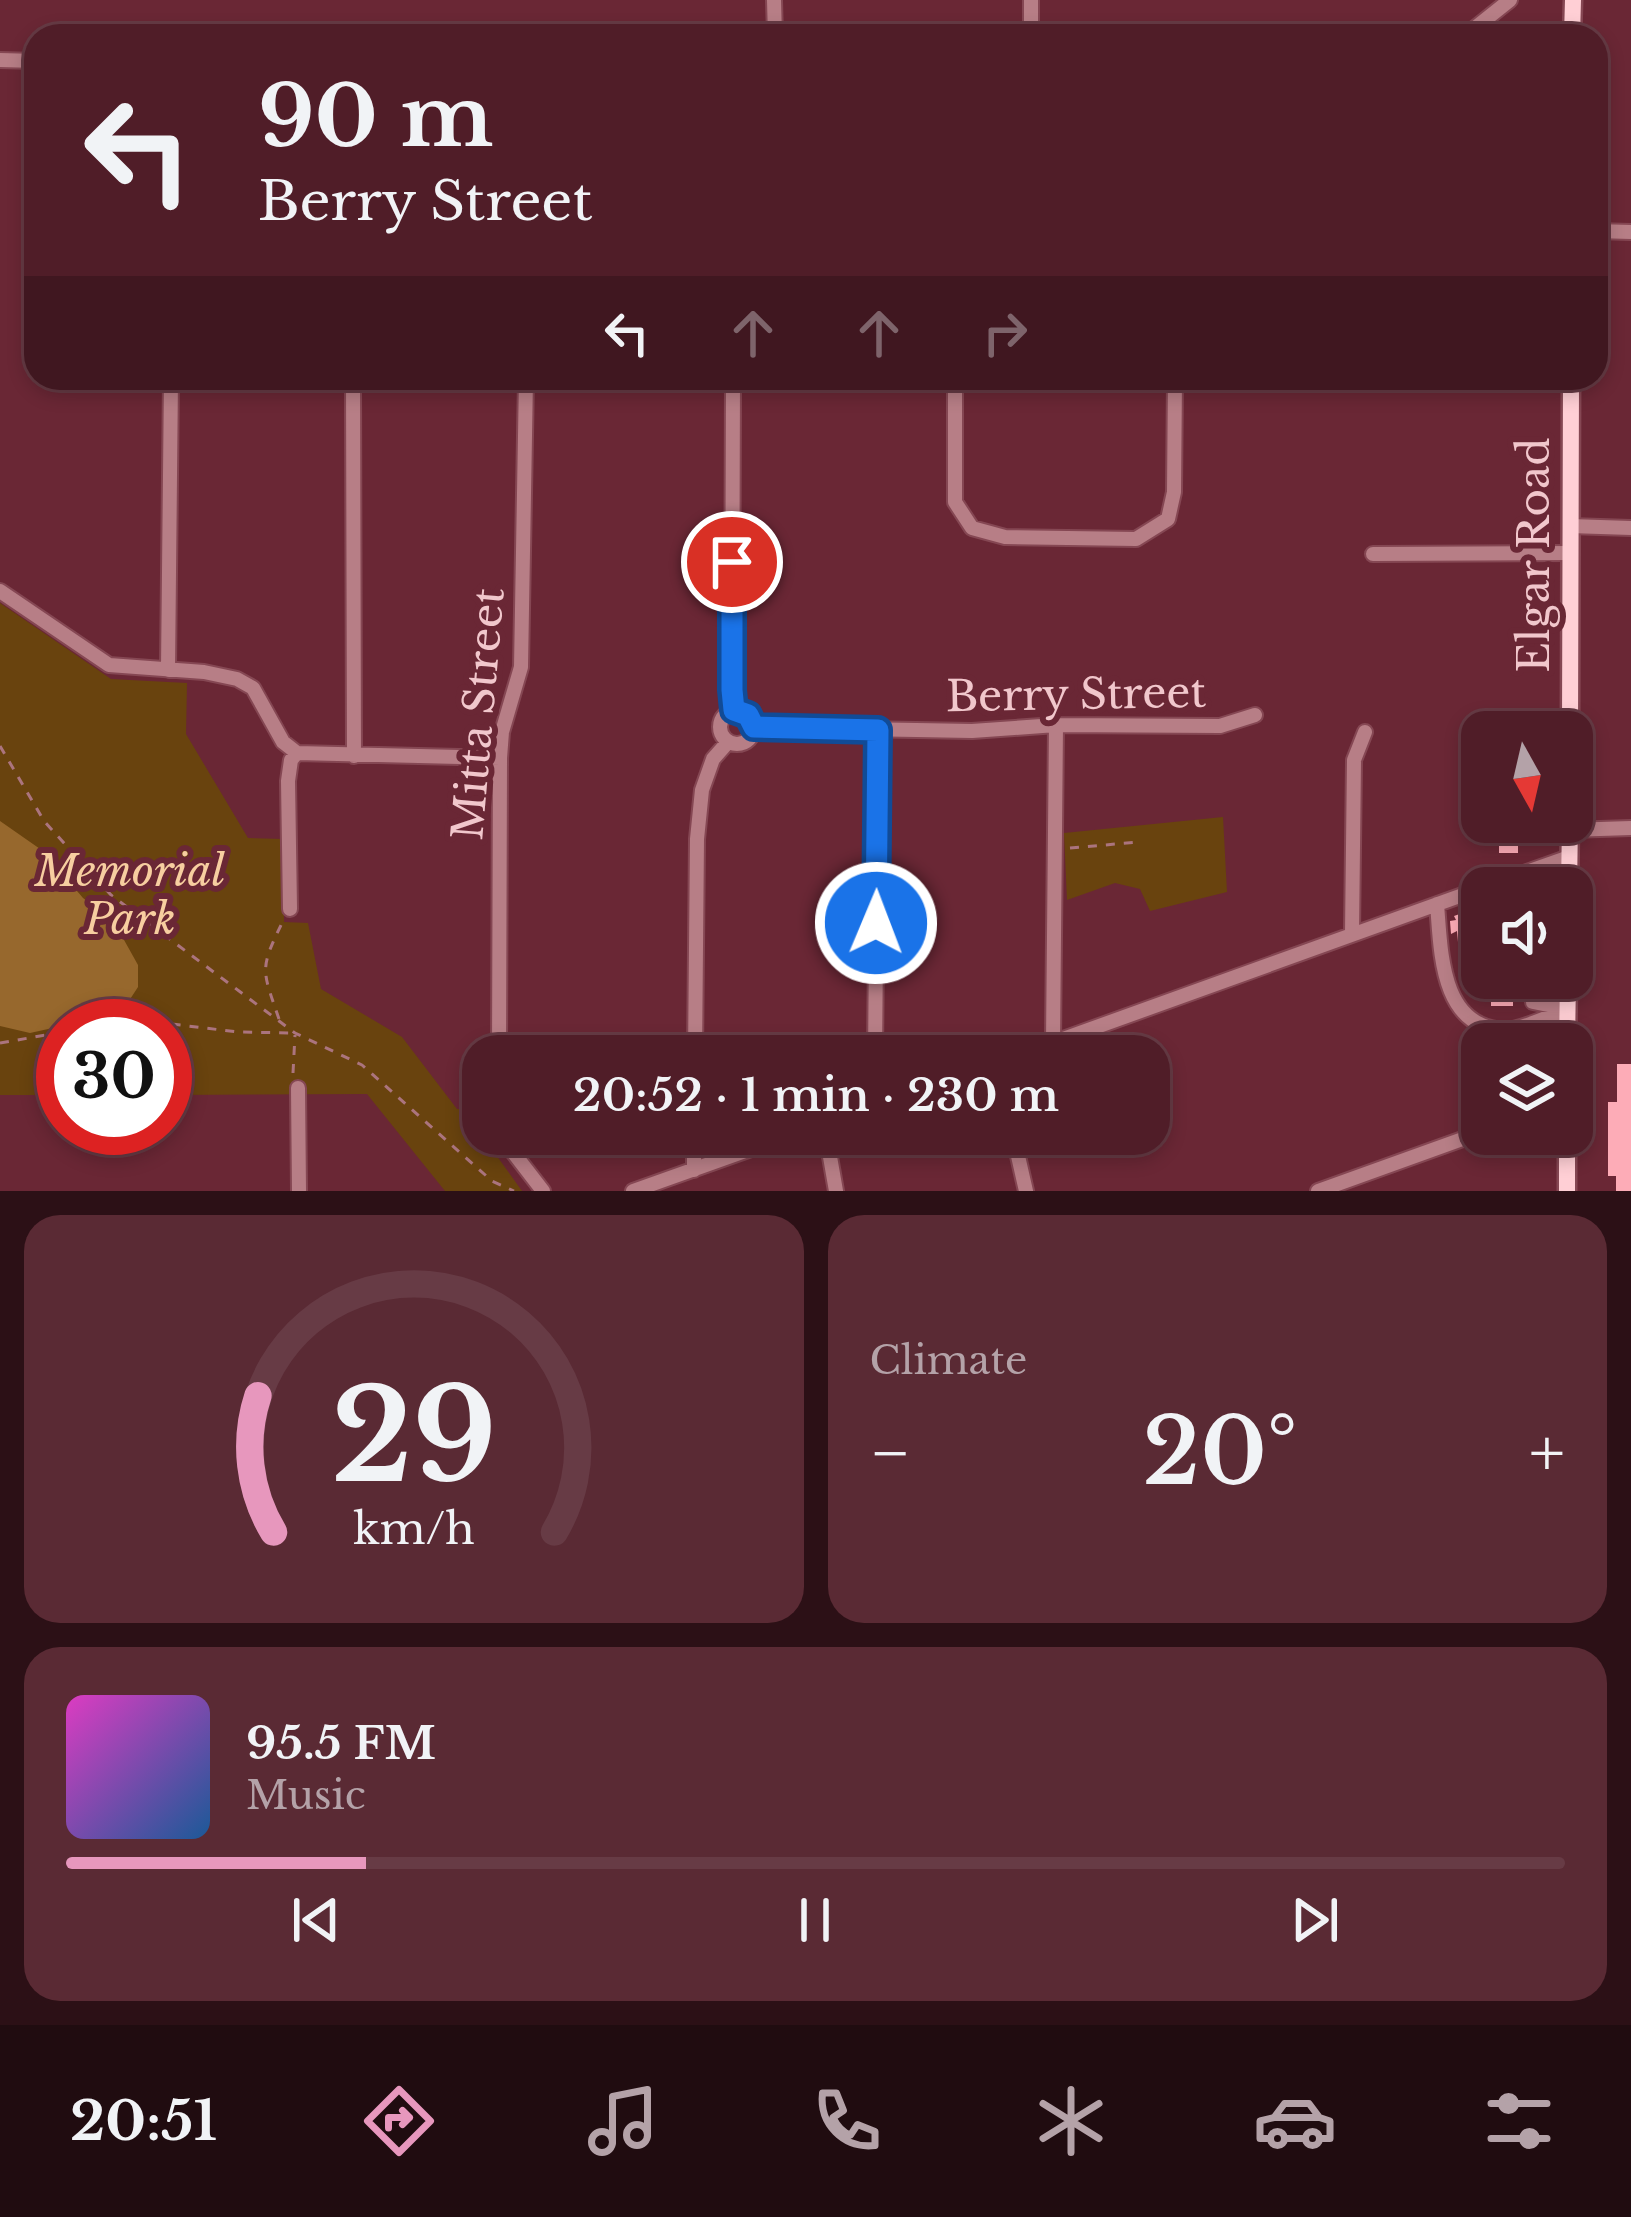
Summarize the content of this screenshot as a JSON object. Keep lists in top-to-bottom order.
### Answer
{
  "streets": {
    "main road": ["Elgar Road"],
    "street": ["Berry Street", "Mitta Street"]
  },
  "parks": ["Memorial Park"],
  "north": "bottom",
  "page": {
    "turn": ["90 m", "Berry Street"],
    "limit": "30",
    "trip": "20:52 · 1 min · 230 m",
    "tile": "Climate",
    "heat": ["−", "20°", "+"],
    "song": ["95.5 FM", "Music"],
    "tabs": "20:51",
    "gauge": ["29", "km/h"]
  }
}
